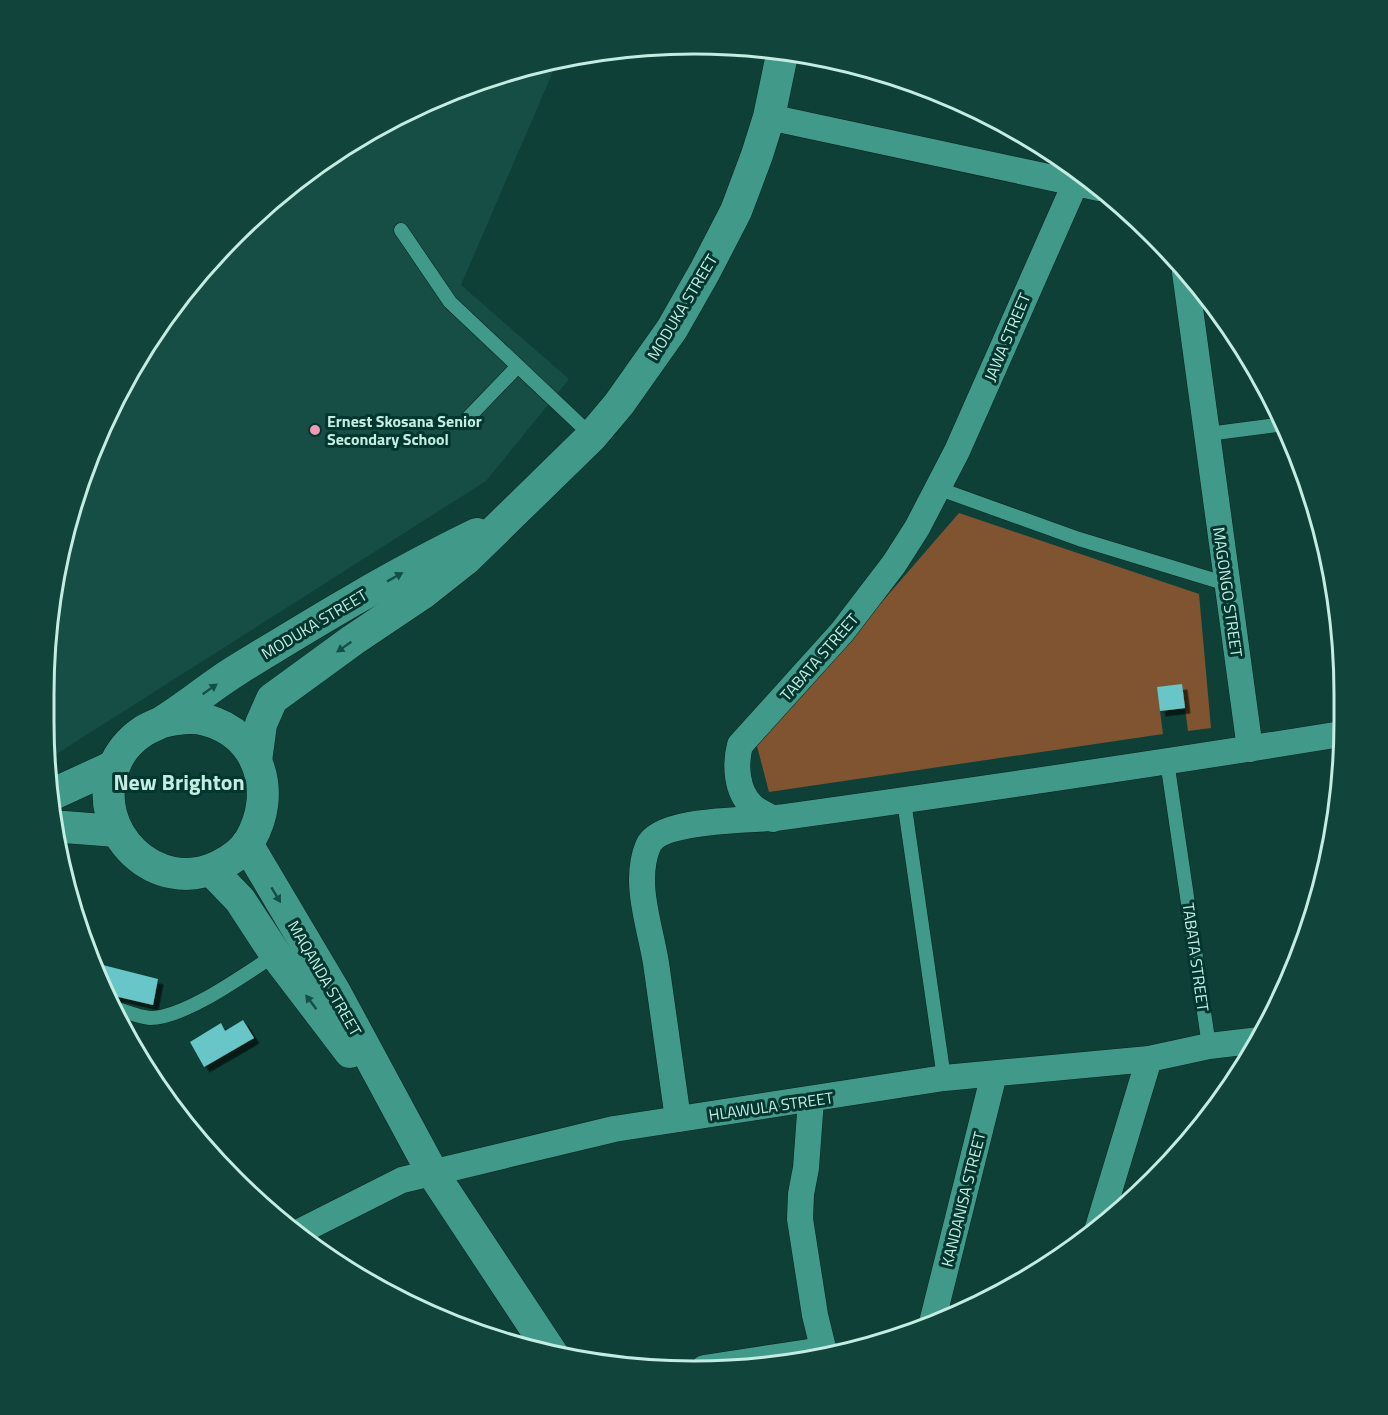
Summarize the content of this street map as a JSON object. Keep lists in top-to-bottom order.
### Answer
{
  "streets": {
    "street": [
      "MODUKA STREET",
      "JAWA STREET",
      "MAGONGO STREET",
      "TABATA STREET",
      "MAQANDA STREET",
      "HLAWULA STREET",
      "KANDANISA STREET"
    ]
  },
  "crossings": [
    ["MODUKA STREET", "JAWA STREET"],
    ["MODUKA STREET", "MAQANDA STREET"],
    ["JAWA STREET", "TABATA STREET"],
    ["TABATA STREET", "HLAWULA STREET"],
    ["MAQANDA STREET", "HLAWULA STREET"],
    ["HLAWULA STREET", "KANDANISA STREET"]
  ],
  "districts": ["New Brighton"],
  "places": ["Ernest Skosana Senior Secondary School"]
}
